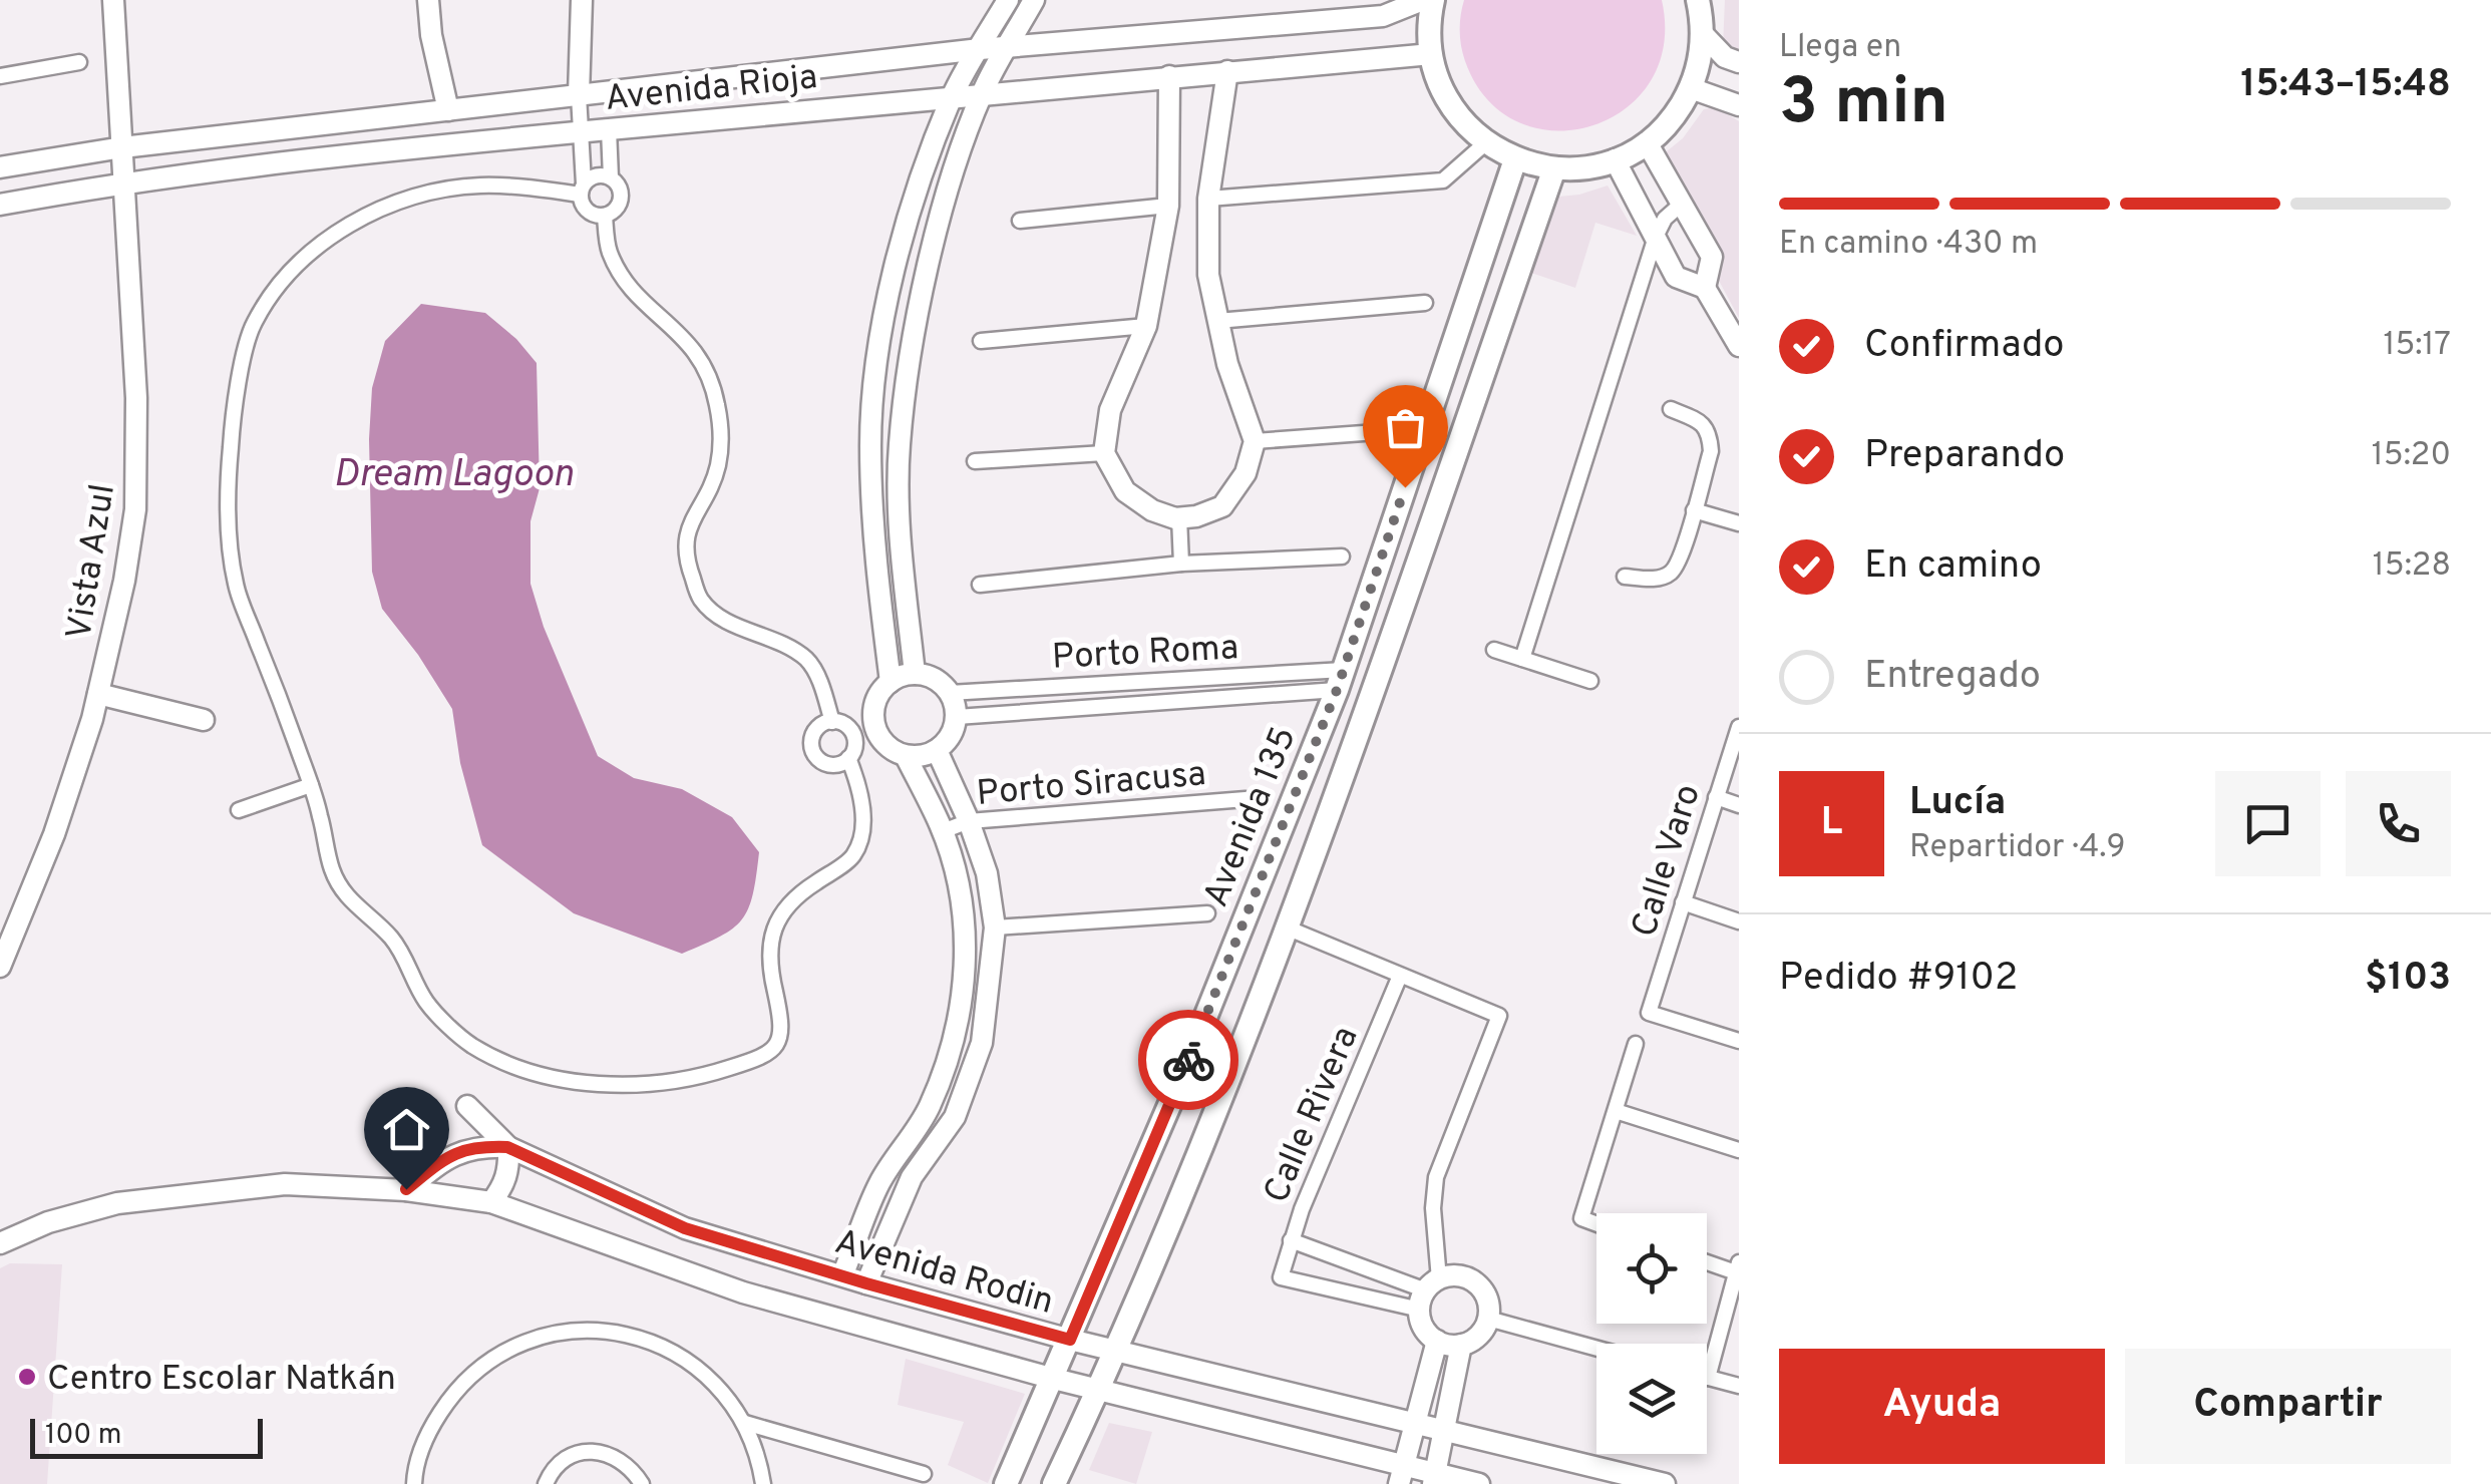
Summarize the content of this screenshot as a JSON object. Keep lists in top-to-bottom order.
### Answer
{
  "streets": {
    "main road": [
      "Avenida Rioja",
      "Vista Azul",
      "Avenida 135",
      "Avenida Rodin"
    ],
    "street": [
      "Porto Roma",
      "Porto Siracusa",
      "Calle Varo",
      "Calle Rivera"
    ]
  },
  "crossings": [
    ["Avenida Rioja", "Vista Azul"],
    ["Porto Roma", "Avenida 135"],
    ["Avenida 135", "Avenida Rodin"]
  ],
  "water": ["Dream Lagoon"],
  "places": ["Centro Escolar Natkán"],
  "scale_bar": "100 m",
  "page": {
    "heading": ["3 min", "Llega en", "15:43–15:48"],
    "panel": [
      "Lucía",
      "Repartidor · 4.9",
      "Pedido #9102",
      "$103"
    ],
    "bar": "En camino · 430 m",
    "list": [
      ["Confirmado", "15:17"],
      ["Preparando", "15:20"],
      ["En camino", "15:28"],
      "Entregado"
    ],
    "round": "L",
    "buttons": ["Ayuda", "Compartir"],
    "scale": "100 m"
  }
}
